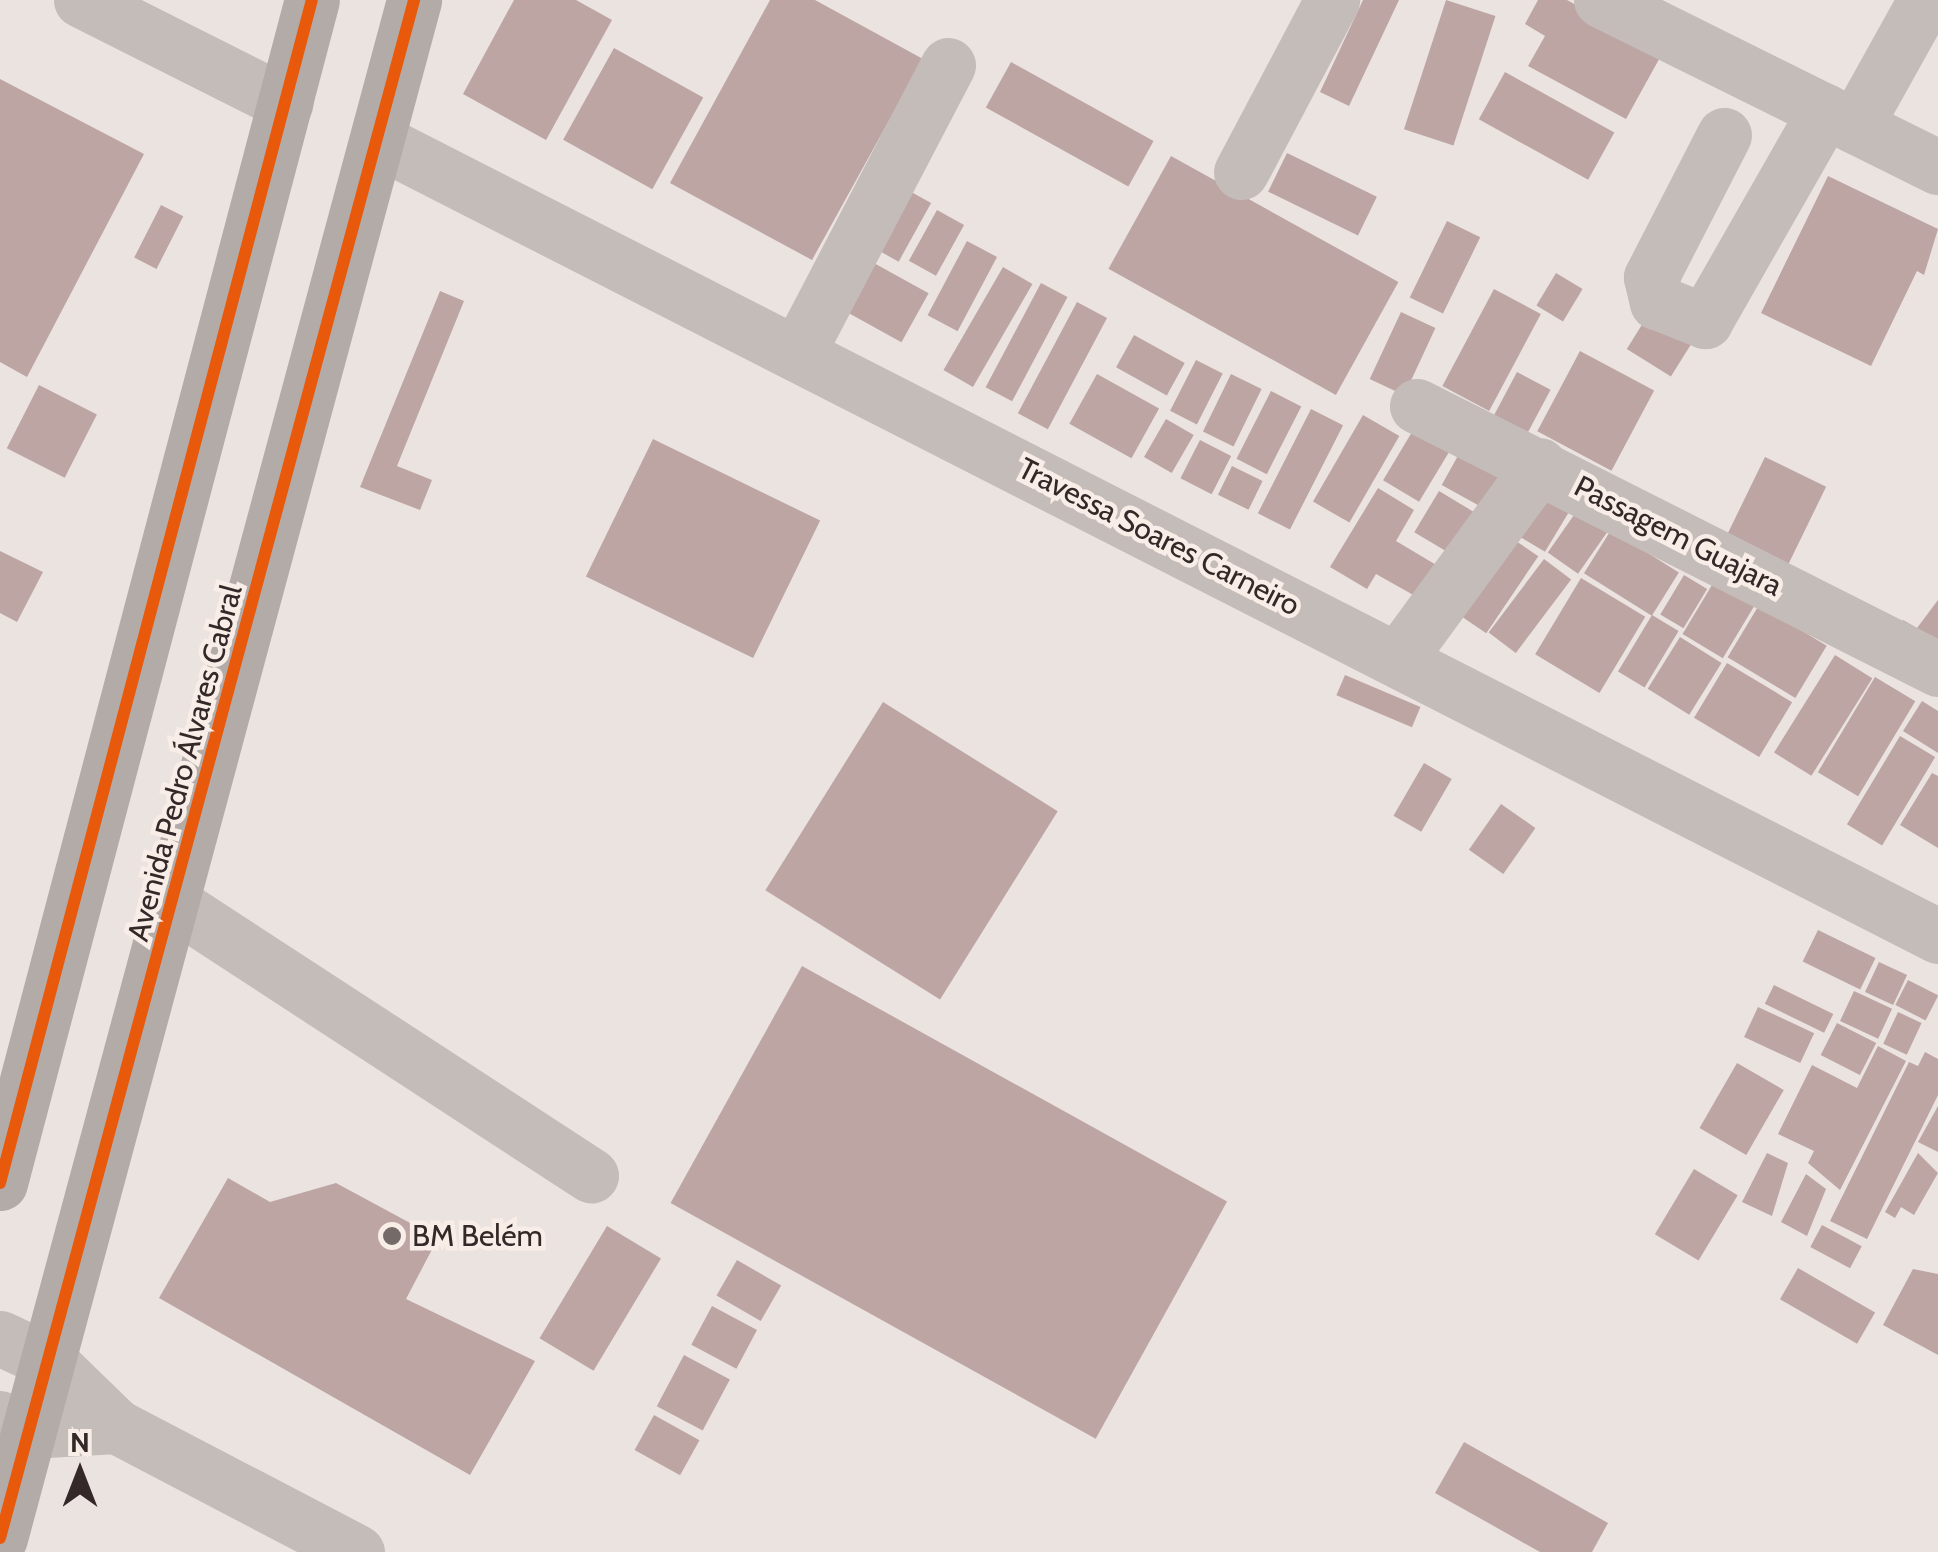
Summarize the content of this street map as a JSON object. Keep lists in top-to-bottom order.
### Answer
{
  "streets": {
    "main road": ["Avenida Pedro Álvares Cabral"],
    "street": ["Passagem Guajara", "Travessa Soares Carneiro"]
  },
  "crossings": [
    ["Travessa Soares Carneiro", "Avenida Pedro Álvares Cabral"]
  ],
  "places": ["BM Belém"],
  "north": "top"
}
